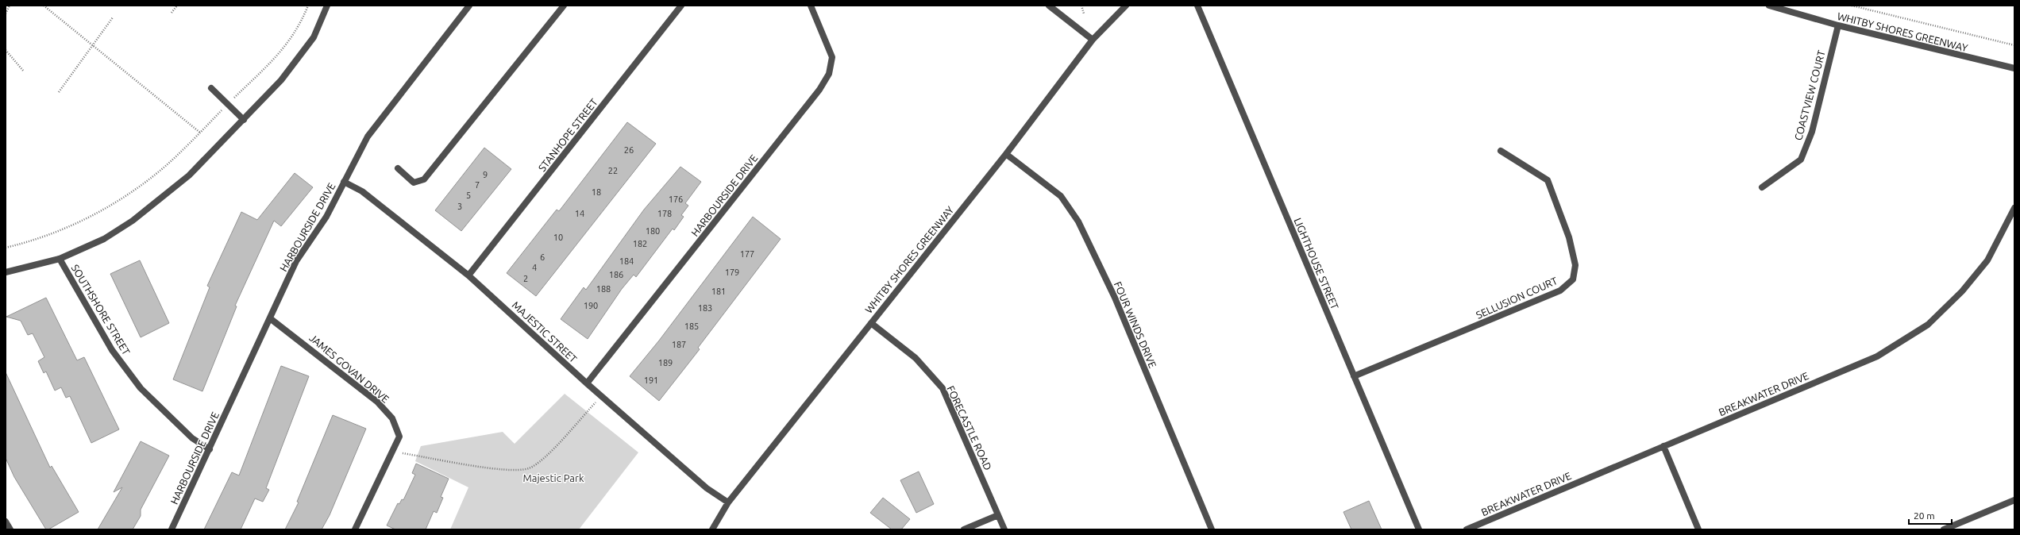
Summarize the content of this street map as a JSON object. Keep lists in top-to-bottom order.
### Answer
{
  "streets": {
    "street": [
      "WHITBY SHORES GREENWAY",
      "COASTVIEW COURT",
      "STANHOPE STREET",
      "HARBOURSIDE DRIVE",
      "LIGHTHOUSE STREET",
      "SELLUSION COURT",
      "SOUTHSHORE STREET",
      "FOUR WINDS DRIVE",
      "MAJESTIC STREET",
      "JAMES GOVAN DRIVE",
      "BREAKWATER DRIVE",
      "FORECASTLE ROAD"
    ]
  },
  "crossings": [
    ["WHITBY SHORES GREENWAY", "COASTVIEW COURT"],
    ["WHITBY SHORES GREENWAY", "FOUR WINDS DRIVE"],
    ["WHITBY SHORES GREENWAY", "MAJESTIC STREET"],
    ["WHITBY SHORES GREENWAY", "FORECASTLE ROAD"],
    ["STANHOPE STREET", "MAJESTIC STREET"],
    ["HARBOURSIDE DRIVE", "SOUTHSHORE STREET"],
    ["HARBOURSIDE DRIVE", "MAJESTIC STREET"],
    ["HARBOURSIDE DRIVE", "JAMES GOVAN DRIVE"],
    ["LIGHTHOUSE STREET", "SELLUSION COURT"]
  ],
  "parks": ["Majestic Park"],
  "house_numbers": [
    "26",
    "22",
    "9",
    "7",
    "18",
    "5",
    "176",
    "3",
    "14",
    "178",
    "180",
    "10",
    "182",
    "177",
    "6",
    "184",
    "4",
    "179",
    "186",
    "2",
    "188",
    "181",
    "190",
    "183",
    "185",
    "187",
    "189",
    "191"
  ],
  "scale_bar": "20 m"
}
